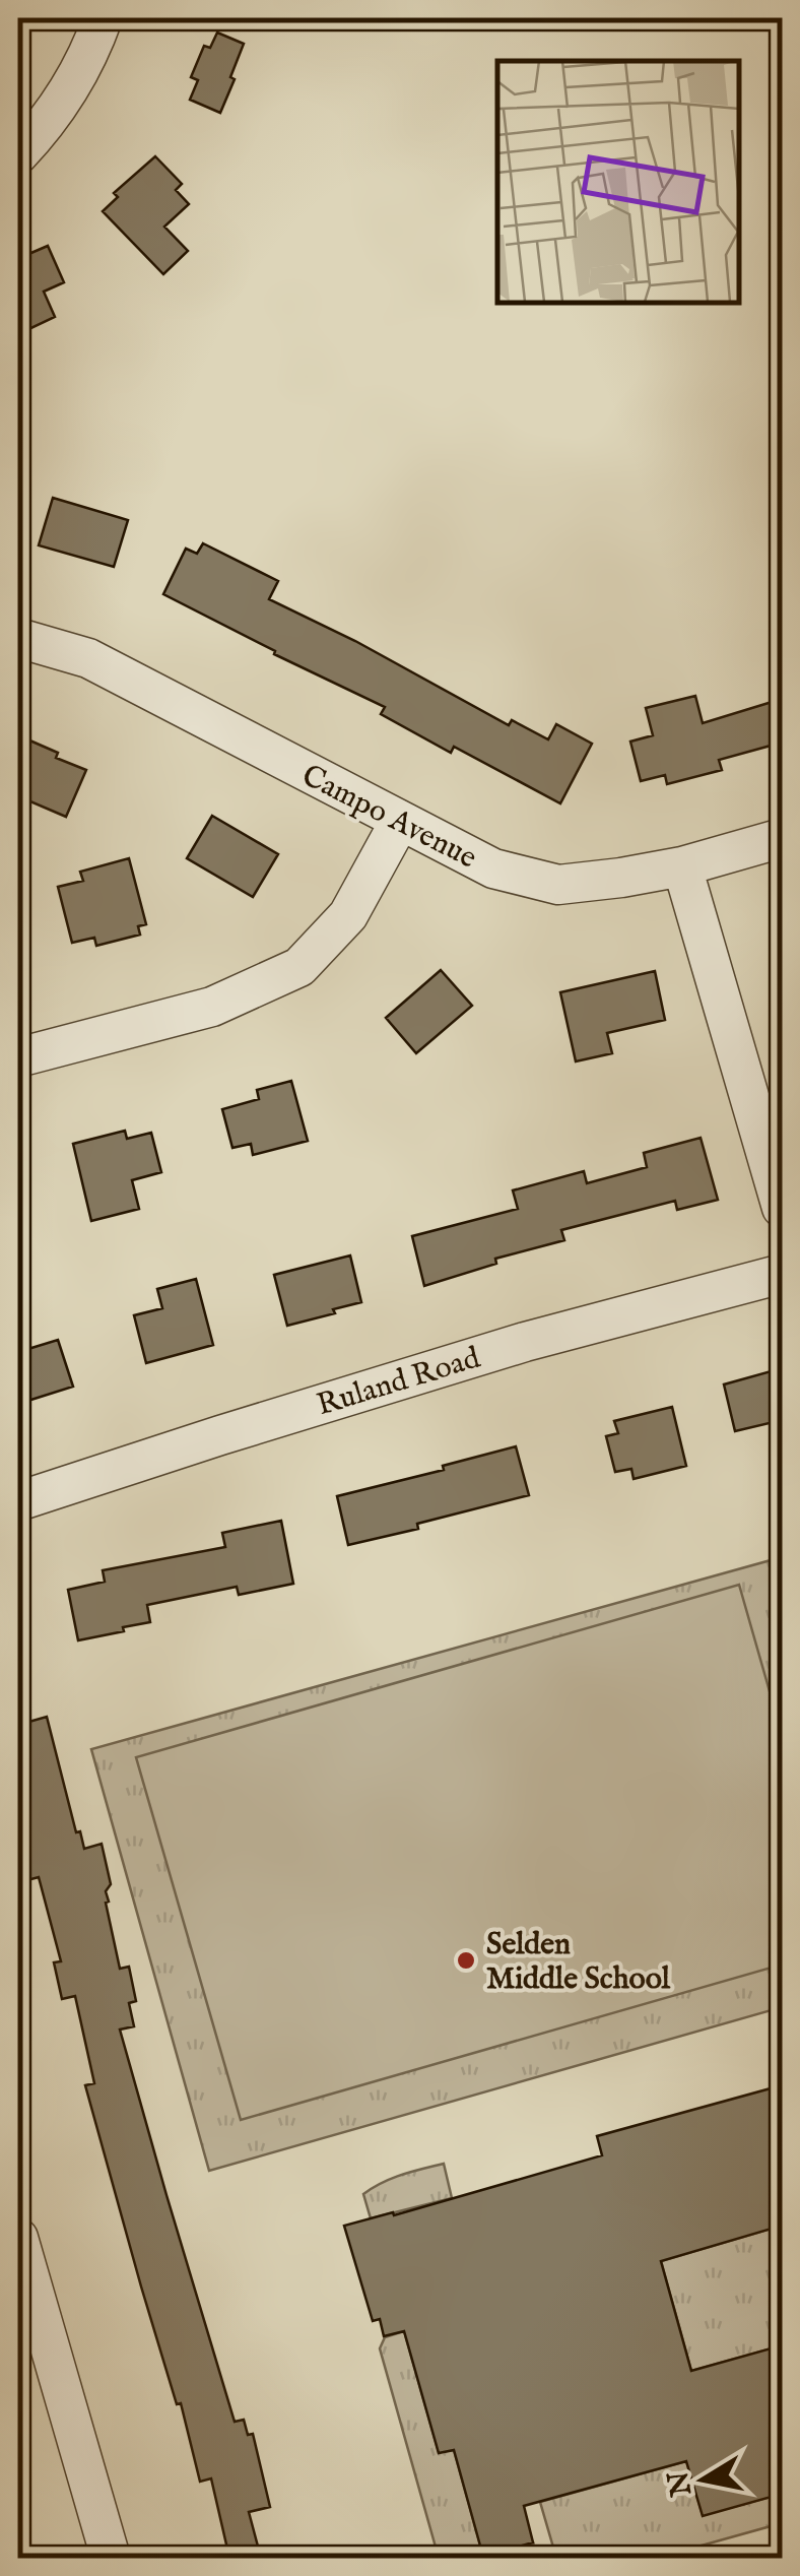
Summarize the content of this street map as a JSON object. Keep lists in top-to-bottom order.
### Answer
{
  "streets": {
    "street": ["Campo Avenue", "Ruland Road"]
  },
  "places": ["Selden Middle School"],
  "north": "left"
}
